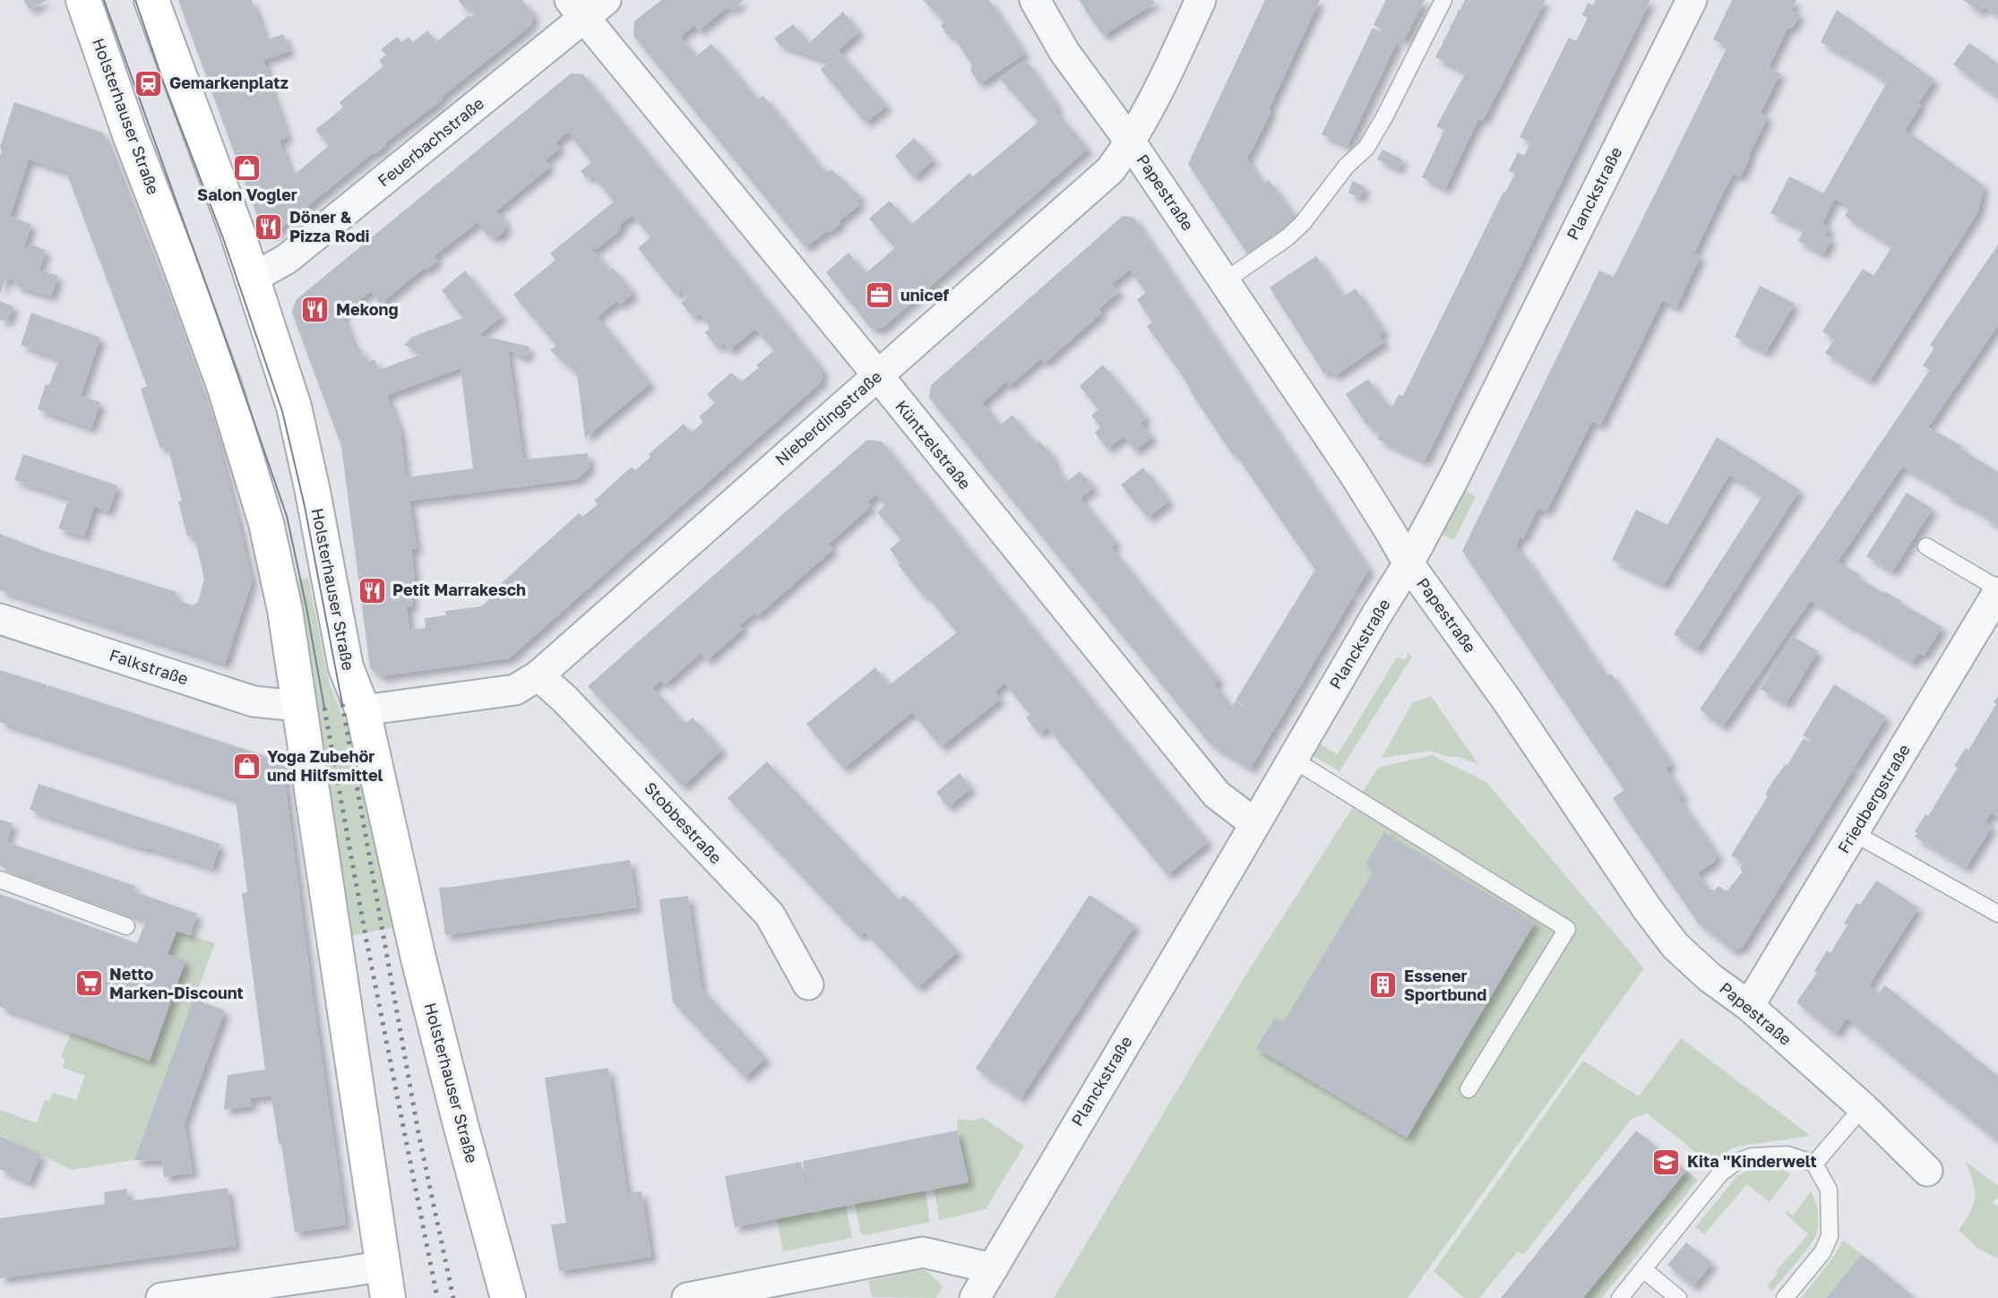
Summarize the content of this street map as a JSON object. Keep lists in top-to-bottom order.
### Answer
{
  "streets": {
    "main road": ["Holsterhauser Straße"],
    "street": [
      "Feuerbachstraße",
      "Papestraße",
      "Planckstraße",
      "Nieberdingstraße",
      "Küntzelstraße",
      "Falkstraße",
      "Friedbergstraße",
      "Stobbestraße"
    ]
  },
  "crossings": [
    ["Holsterhauser Straße", "Feuerbachstraße"],
    ["Holsterhauser Straße", "Nieberdingstraße"],
    ["Holsterhauser Straße", "Falkstraße"],
    ["Feuerbachstraße", "Küntzelstraße"],
    ["Papestraße", "Planckstraße"],
    ["Papestraße", "Nieberdingstraße"],
    ["Papestraße", "Friedbergstraße"],
    ["Planckstraße", "Küntzelstraße"],
    ["Nieberdingstraße", "Küntzelstraße"],
    ["Nieberdingstraße", "Stobbestraße"]
  ],
  "places": {
    "station": ["Gemarkenplatz"],
    "shop": ["Salon Vogler", "Yoga Zubehör und Hilfsmittel"],
    "restaurant": ["Döner & Pizza Rodi", "Mekong", "Petit Marrakesch"],
    "office": ["unicef"],
    "supermarket": ["Netto Marken-Discount"],
    "building": ["Essener Sportbund"],
    "school or university": ["Kita \"Kinderwelt"]
  }
}
